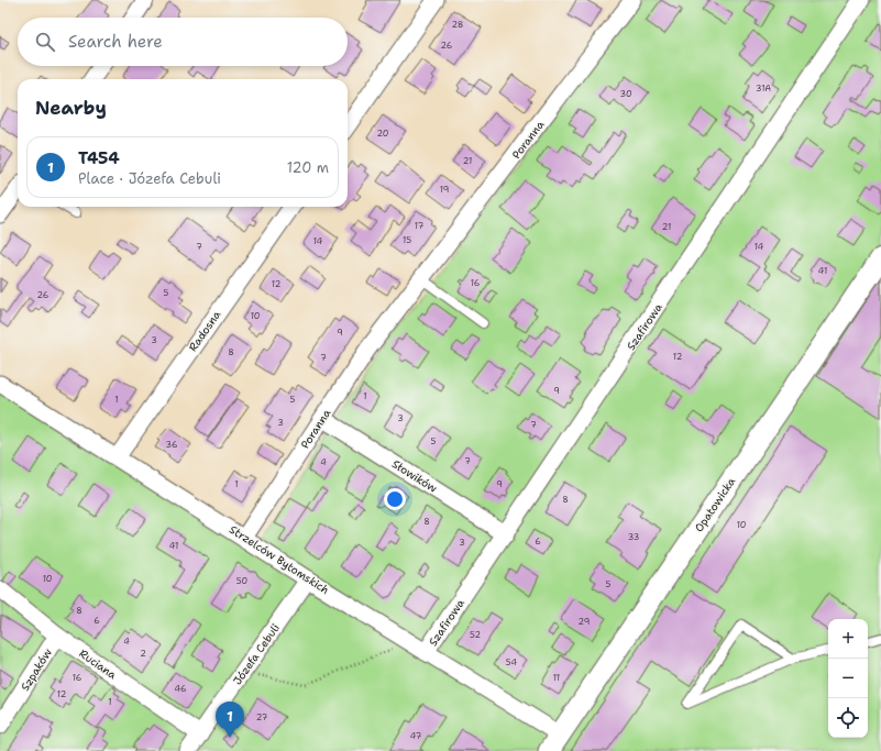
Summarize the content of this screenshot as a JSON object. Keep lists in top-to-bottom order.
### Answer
{
  "streets": {
    "street": [
      "Poranna",
      "Szafirowa",
      "Radosna",
      "Słowików",
      "Opatowicka",
      "Strzelców Bytomskich",
      "Józefa Cebuli",
      "Ruciana",
      "Szpaków"
    ]
  },
  "crossings": [
    ["Poranna", "Słowików"],
    ["Poranna", "Strzelców Bytomskich"],
    ["Szafirowa", "Słowików"],
    ["Szafirowa", "Strzelców Bytomskich"],
    ["Radosna", "Strzelców Bytomskich"],
    ["Opatowicka", "Strzelców Bytomskich"],
    ["Strzelców Bytomskich", "Józefa Cebuli"],
    ["Józefa Cebuli", "Ruciana"],
    ["Ruciana", "Szpaków"]
  ],
  "house_numbers": [
    "28",
    "26",
    "31A",
    "30",
    "20",
    "21",
    "19",
    "17",
    "21",
    "15",
    "14",
    "7",
    "14",
    "41",
    "16",
    "12",
    "5",
    "26",
    "10",
    "9",
    "3",
    "8",
    "12",
    "7",
    "9",
    "1",
    "1",
    "5",
    "3",
    "3",
    "7",
    "5",
    "36",
    "7",
    "4",
    "1",
    "9",
    "8",
    "8",
    "10",
    "33",
    "6",
    "3",
    "41",
    "10",
    "50",
    "5",
    "8",
    "6",
    "29",
    "52",
    "4",
    "2",
    "54",
    "16",
    "11",
    "46",
    "12",
    "1",
    "27",
    "47"
  ],
  "page": {
    "search": "Search here",
    "heading": "Nearby",
    "list": [
      {
        "mark": "1",
        "name": "T454",
        "note": "Place · Józefa Cebuli",
        "value": "120 m"
      }
    ],
    "map_buttons": ["+", "−"],
    "pins": "1"
  }
}
